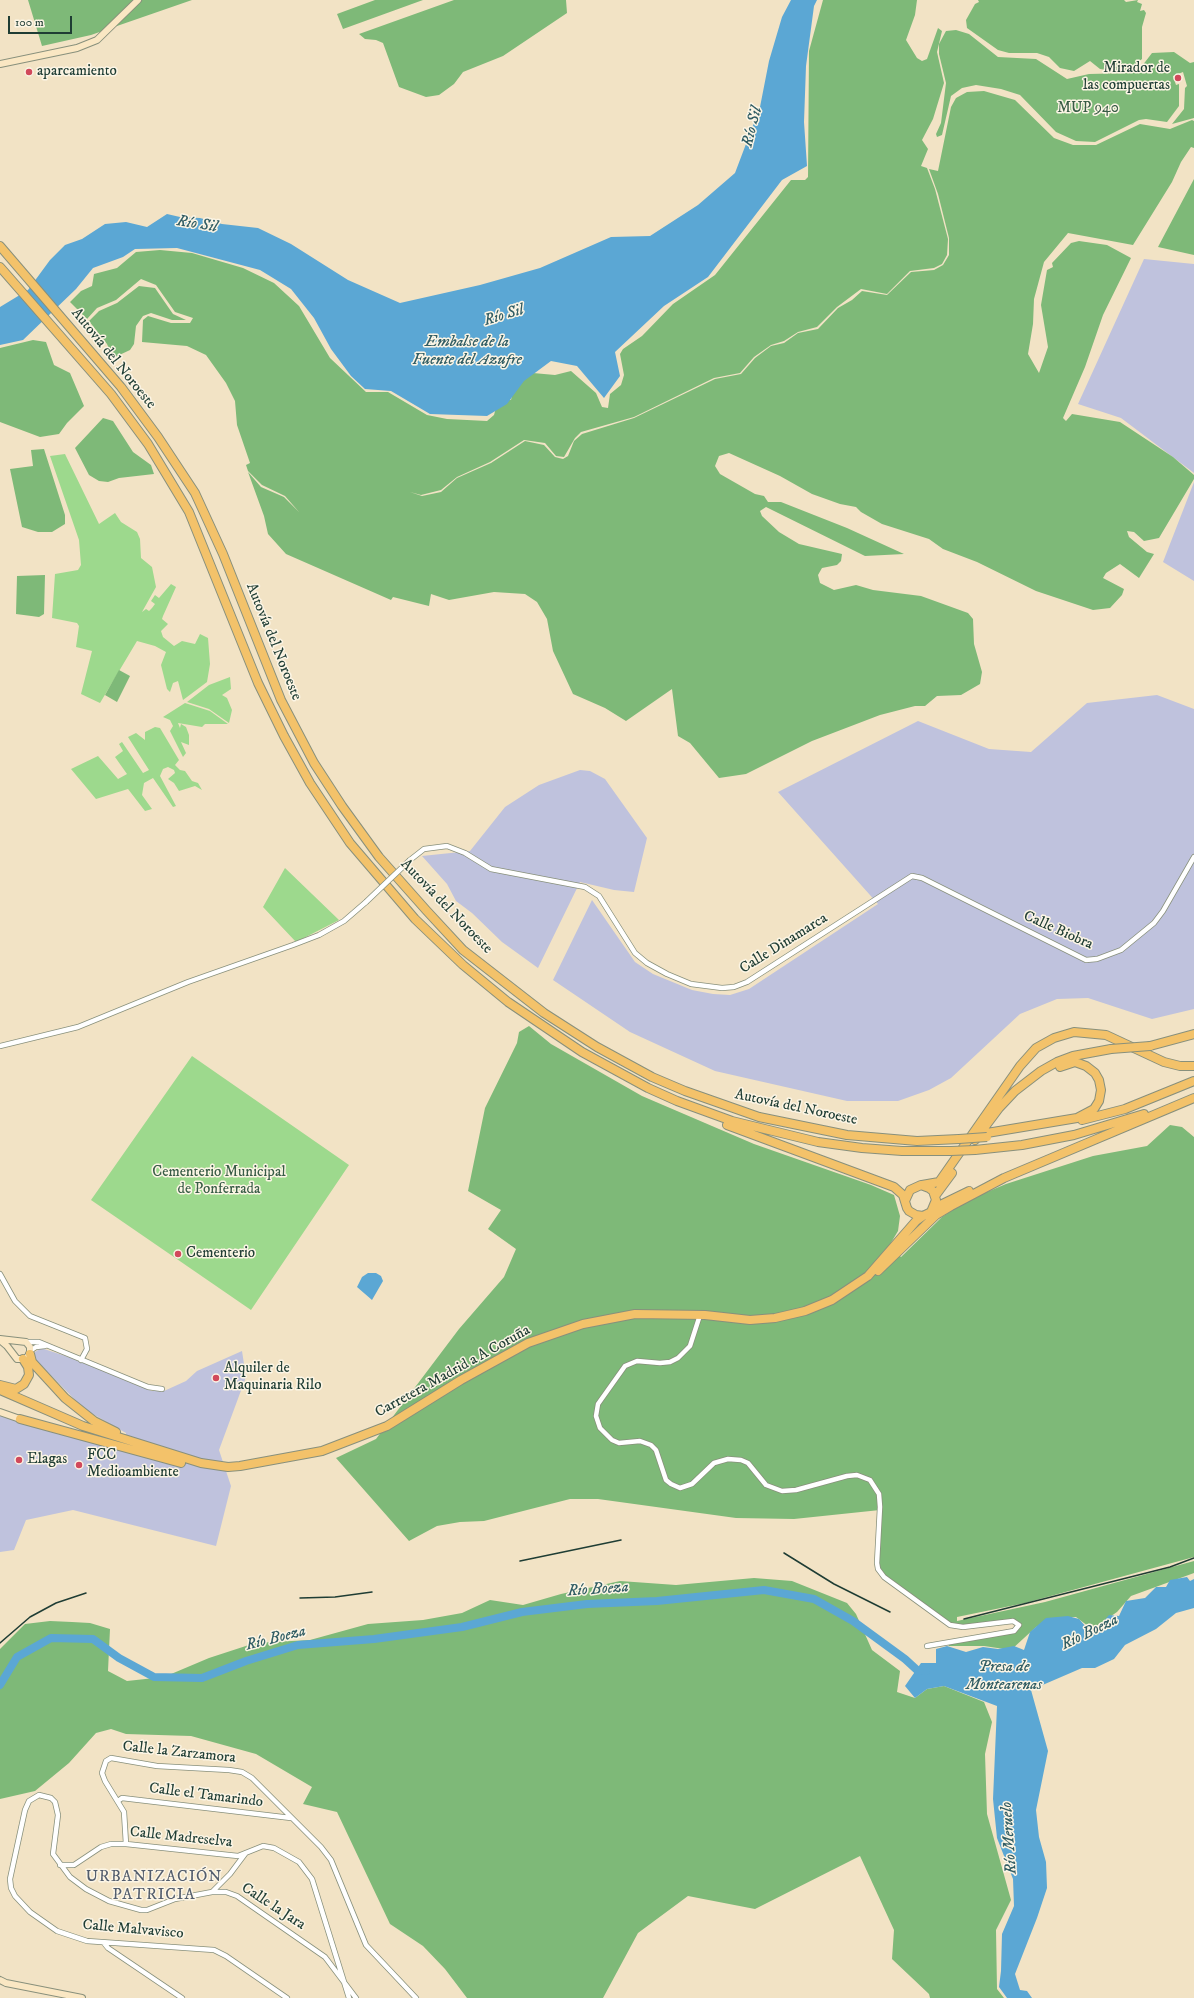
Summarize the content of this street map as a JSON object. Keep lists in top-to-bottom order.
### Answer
{
  "streets": {
    "highway": ["Autovía del Noroeste", "Carretera Madrid a A Coruña"],
    "street": [
      "Calle Biobra",
      "Calle Dinamarca",
      "Calle la Zarzamora",
      "Calle el Tamarindo",
      "Calle Madreselva",
      "Calle la Jara",
      "Calle Malvavisco"
    ]
  },
  "crossings": [
    ["Calle Biobra", "Calle Dinamarca"],
    ["Calle la Zarzamora", "Calle el Tamarindo"],
    ["Calle la Zarzamora", "Calle Madreselva"],
    ["Calle Madreselva", "Calle la Jara"],
    ["Calle Madreselva", "Calle Malvavisco"],
    ["Calle la Jara", "Calle Malvavisco"]
  ],
  "districts": ["URBANIZACIÓN PATRICIA"],
  "water": [
    "Río Sil",
    "Embalse de la Fuente del Azufre",
    "Río Boeza",
    "Presa de Montearenas",
    "Río Meruelo"
  ],
  "parks": ["MUP 940", "Cementerio Municipal de Ponferrada"],
  "places": [
    "aparcamiento",
    "Mirador de las compuertas",
    "Cementerio",
    "Alquiler de Maquinaria Rilo",
    "Elagas",
    "FCC Medioambiente"
  ],
  "scale_bar": "100 m"
}
